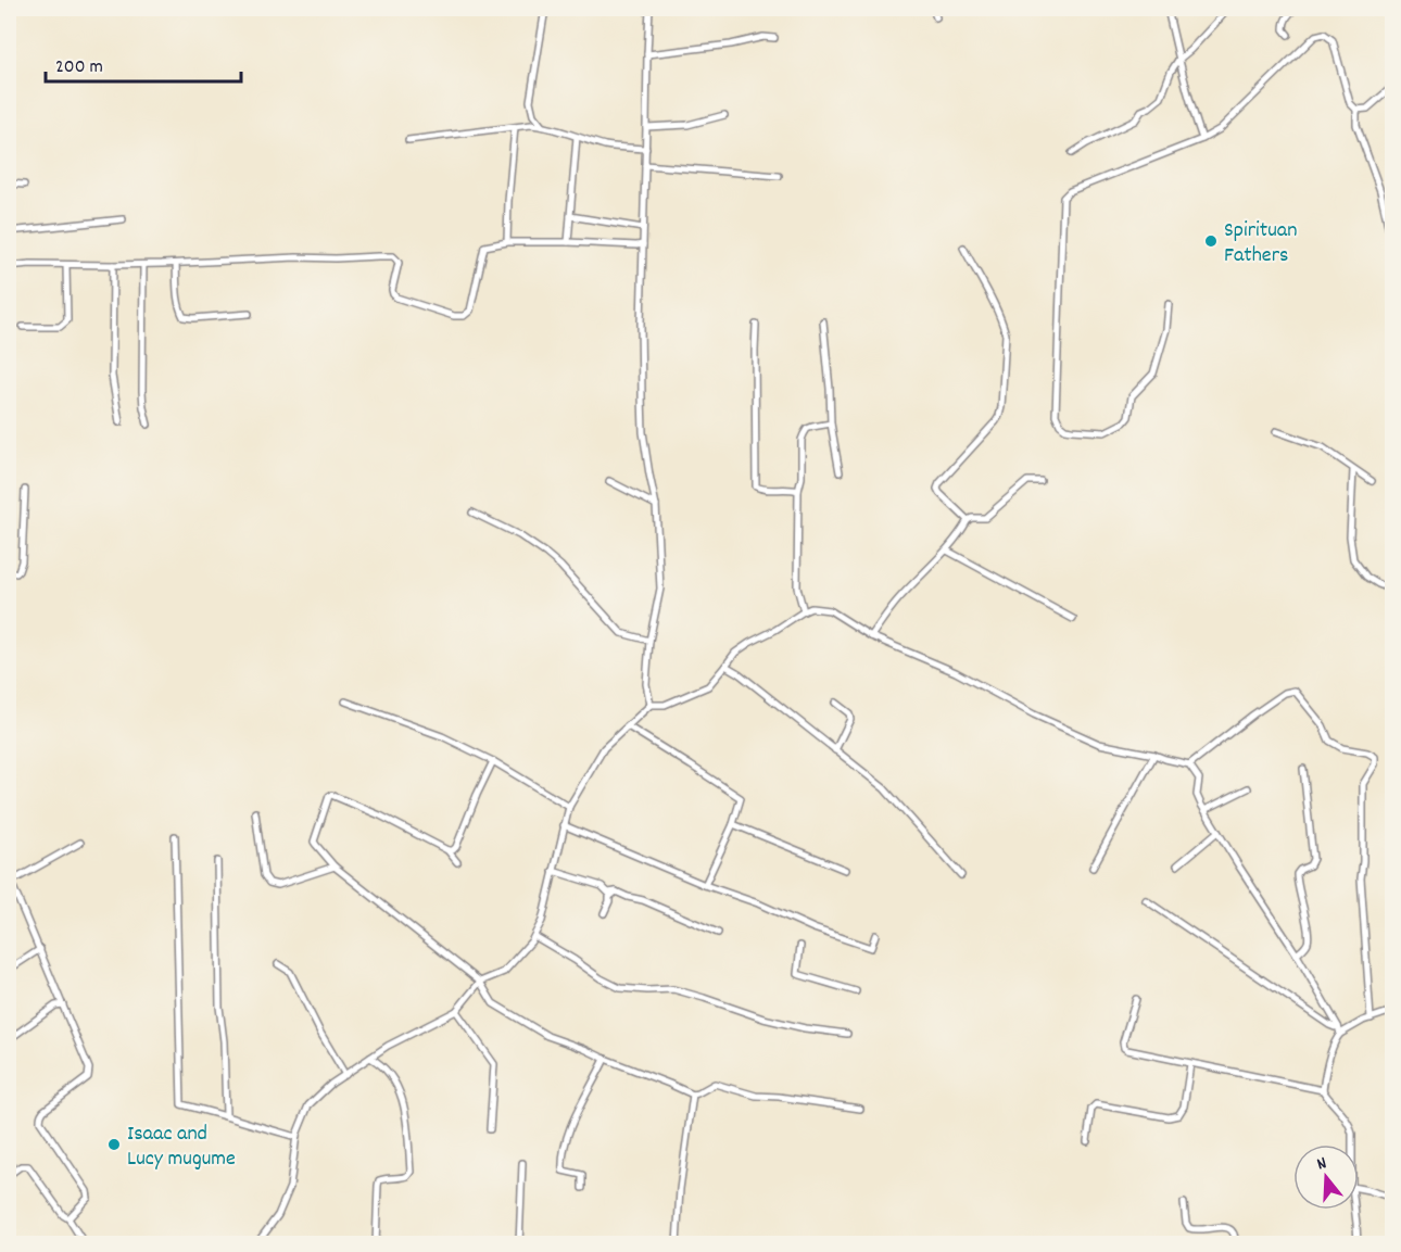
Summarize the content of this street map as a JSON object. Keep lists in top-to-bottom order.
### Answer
{
  "places": ["Spirituan Fathers", "Isaac and Lucy mugume"],
  "scale_bar": "200 m",
  "north": "top"
}
